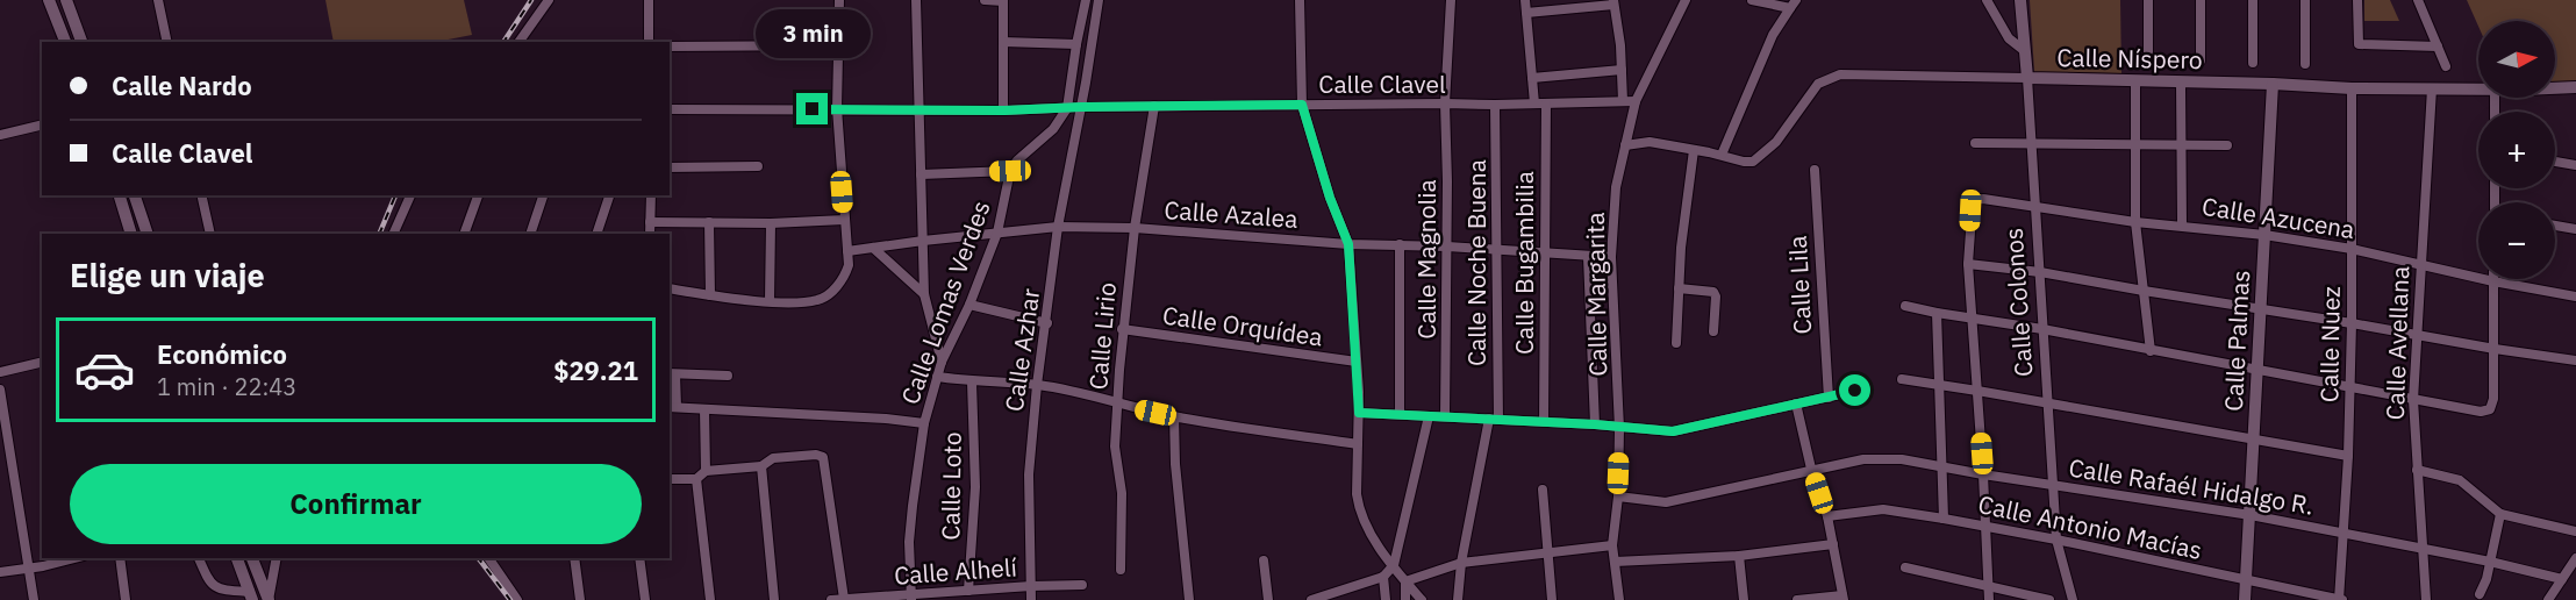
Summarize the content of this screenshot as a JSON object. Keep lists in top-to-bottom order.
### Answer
{
  "streets": {
    "street": [
      "Calle Níspero",
      "Calle Clavel",
      "Calle Azalea",
      "Calle Azucena",
      "Calle Magnolia",
      "Calle Noche Buena",
      "Calle Bugambilia",
      "Calle Lila",
      "Calle Margarita",
      "Calle Lomas Verdes",
      "Calle Colonos",
      "Calle Orquídea",
      "Calle Lirio",
      "Calle Palmas",
      "Calle Avellana",
      "Calle Nuez",
      "Calle Azhar",
      "Calle Loto",
      "Calle Rafaél Hidalgo R.",
      "Calle Antonio Macías",
      "Calle Alhelí"
    ]
  },
  "crossings": [
    ["Calle Níspero", "Calle Colonos"],
    ["Calle Níspero", "Calle Palmas"],
    ["Calle Níspero", "Calle Avellana"],
    ["Calle Níspero", "Calle Nuez"],
    ["Calle Clavel", "Calle Magnolia"],
    ["Calle Clavel", "Calle Noche Buena"],
    ["Calle Clavel", "Calle Bugambilia"],
    ["Calle Clavel", "Calle Margarita"],
    ["Calle Clavel", "Calle Lirio"],
    ["Calle Clavel", "Calle Azhar"],
    ["Calle Azalea", "Calle Magnolia"],
    ["Calle Azalea", "Calle Noche Buena"],
    ["Calle Azalea", "Calle Bugambilia"],
    ["Calle Azalea", "Calle Margarita"],
    ["Calle Azalea", "Calle Lomas Verdes"],
    ["Calle Azalea", "Calle Lirio"],
    ["Calle Azalea", "Calle Azhar"],
    ["Calle Azucena", "Calle Colonos"],
    ["Calle Azucena", "Calle Palmas"],
    ["Calle Azucena", "Calle Avellana"],
    ["Calle Azucena", "Calle Nuez"],
    ["Calle Margarita", "Calle Rafaél Hidalgo R."],
    ["Calle Lomas Verdes", "Calle Alhelí"],
    ["Calle Colonos", "Calle Rafaél Hidalgo R."],
    ["Calle Colonos", "Calle Antonio Macías"],
    ["Calle Orquídea", "Calle Lirio"],
    ["Calle Palmas", "Calle Rafaél Hidalgo R."],
    ["Calle Palmas", "Calle Antonio Macías"],
    ["Calle Avellana", "Calle Rafaél Hidalgo R."],
    ["Calle Nuez", "Calle Rafaél Hidalgo R."],
    ["Calle Nuez", "Calle Antonio Macías"],
    ["Calle Azhar", "Calle Alhelí"],
    ["Calle Loto", "Calle Alhelí"]
  ],
  "north": "right",
  "page": {
    "bubble": "3 min",
    "map_buttons": ["+", "−"],
    "banner": ["Calle Nardo", "Calle Clavel"],
    "heading": "Elige un viaje",
    "list": [
      {
        "name": "Económico",
        "note": "1 min · 22:43",
        "value": "$29.21"
      }
    ],
    "buttons": "Confirmar"
  }
}
